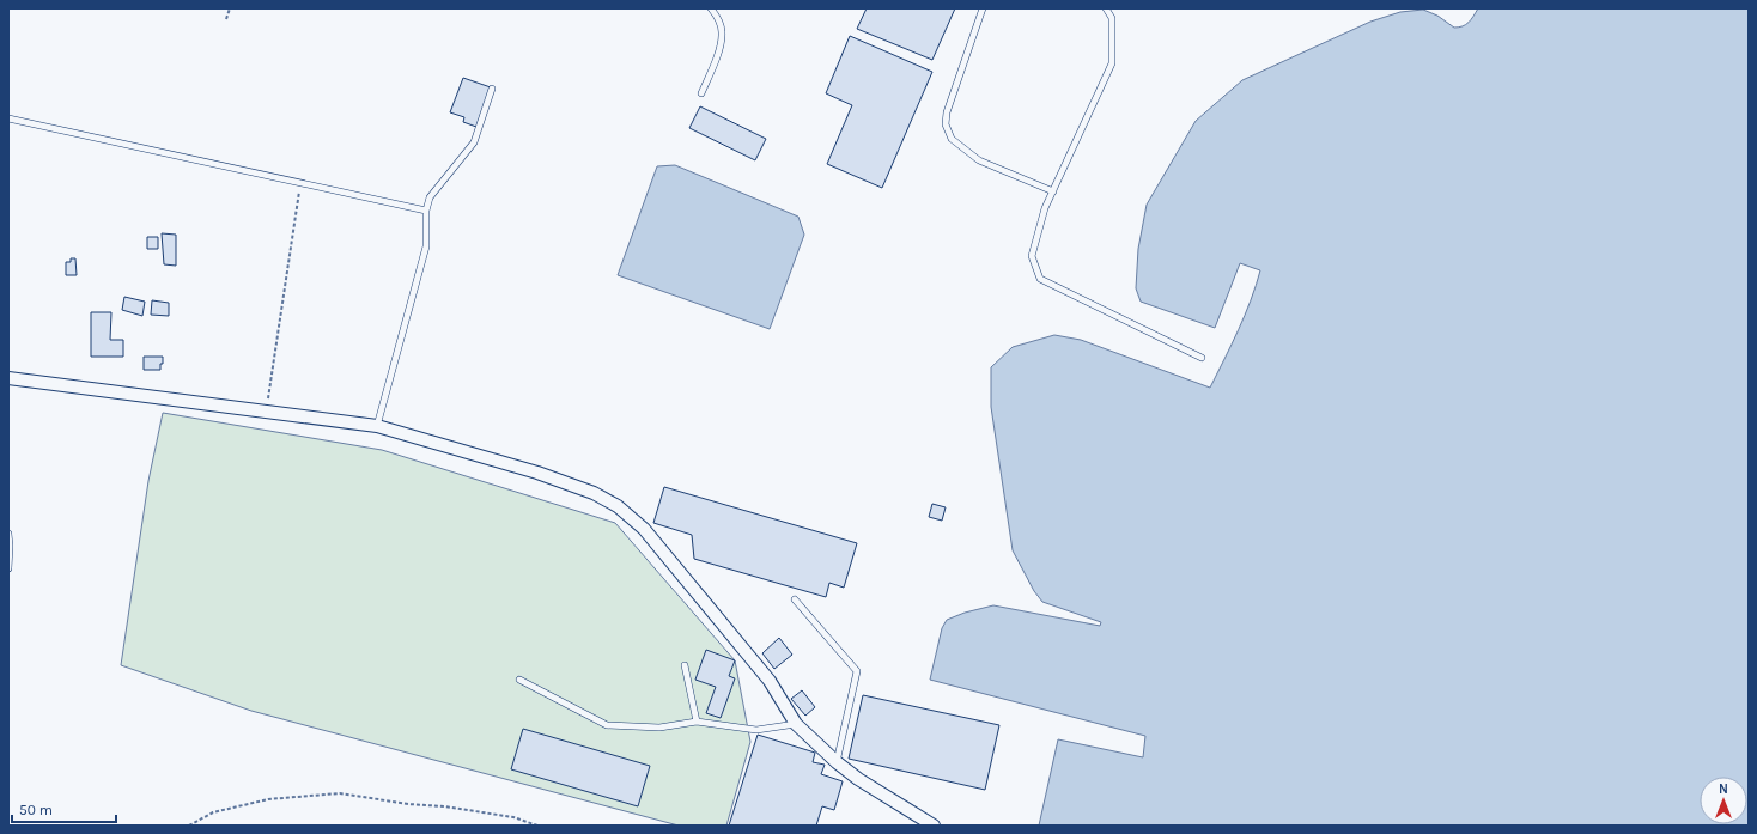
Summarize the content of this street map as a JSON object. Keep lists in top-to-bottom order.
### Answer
{
  "scale_bar": "50 m",
  "north": "top"
}
